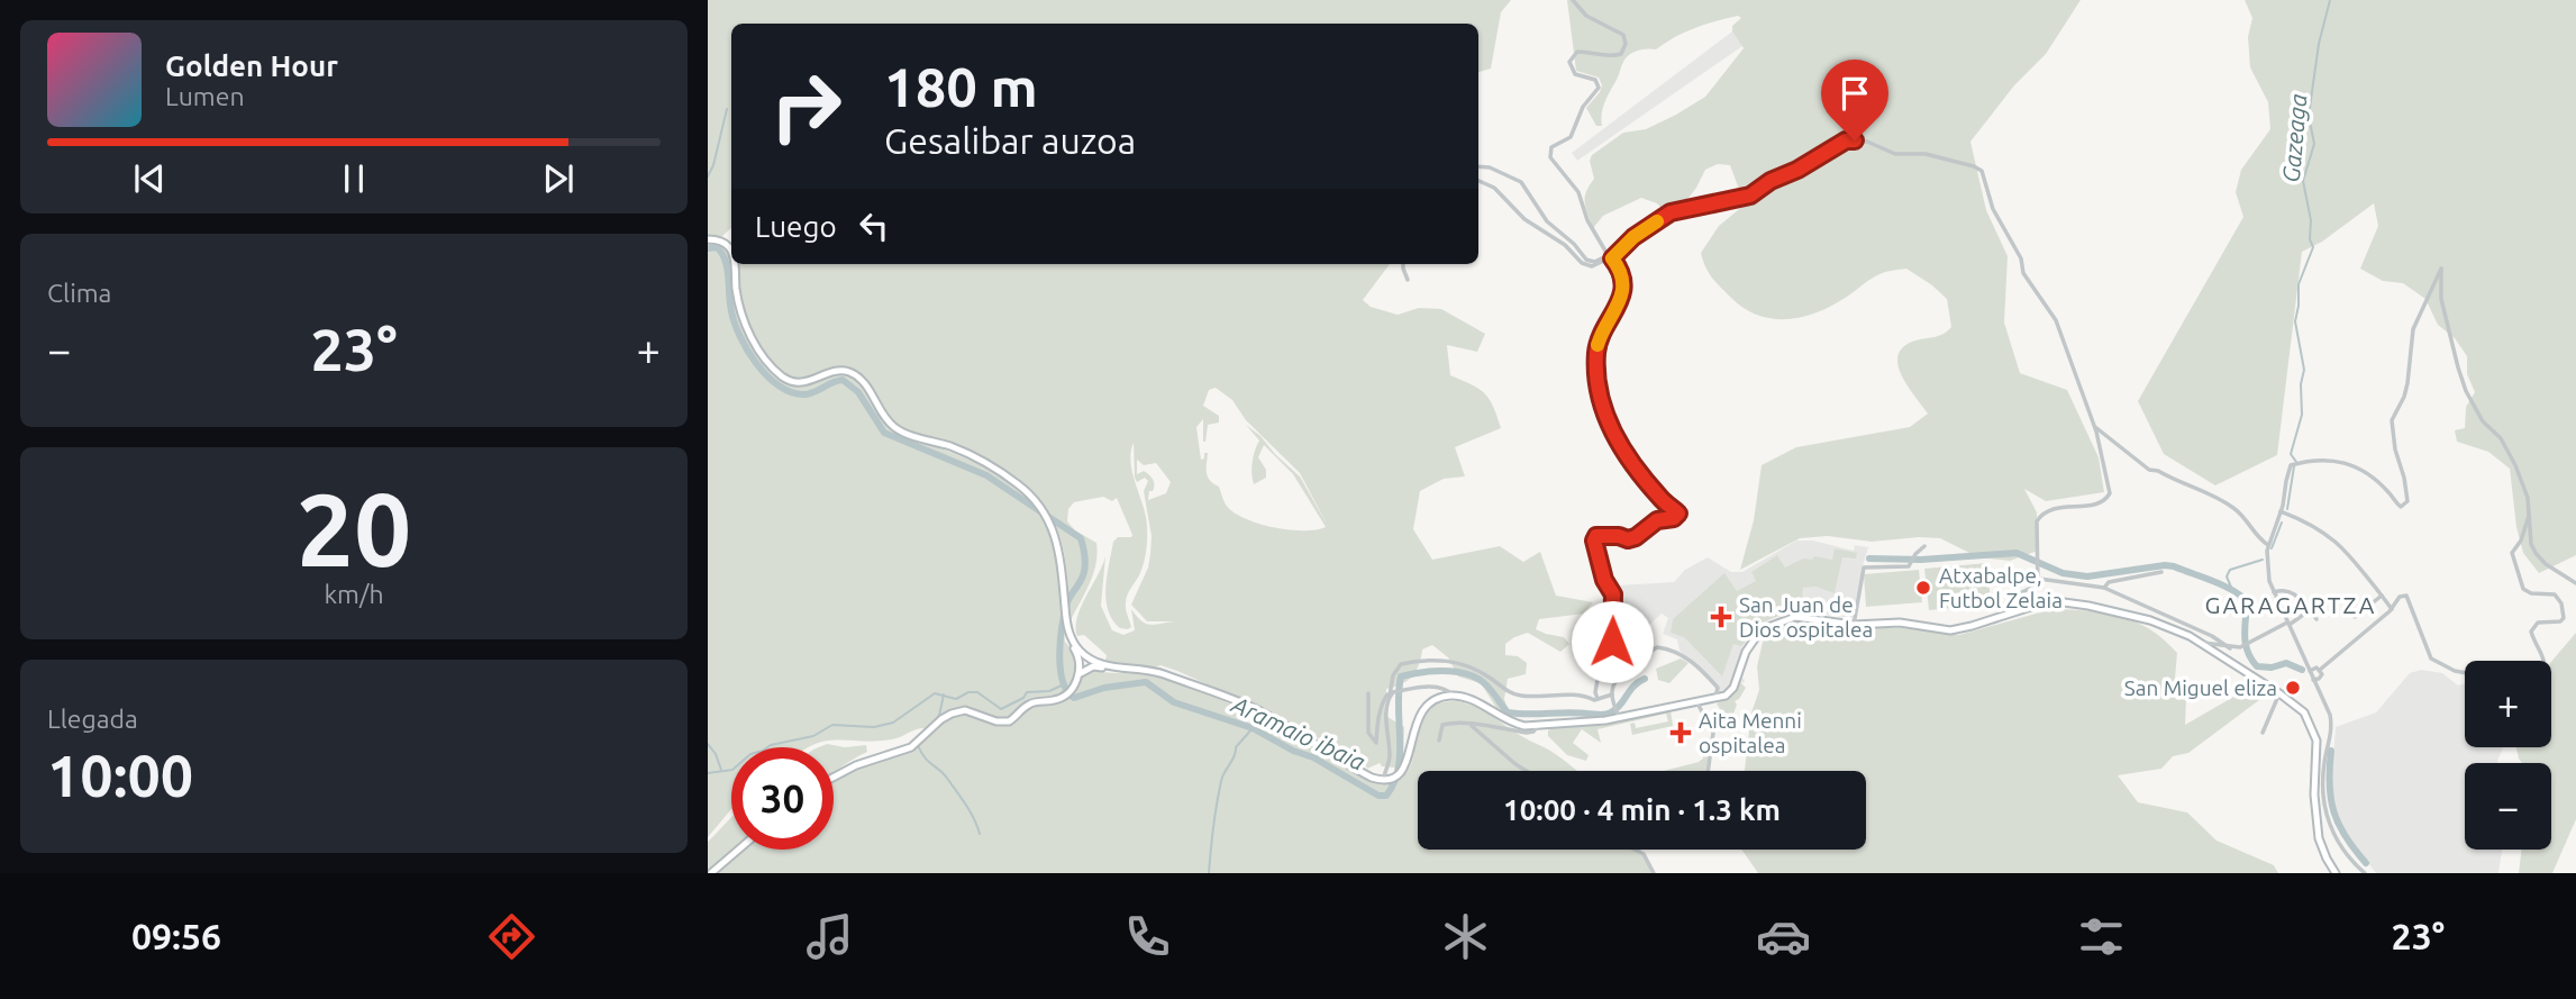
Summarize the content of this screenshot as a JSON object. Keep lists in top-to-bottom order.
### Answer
{
  "districts": ["GARAGARTZA"],
  "water": ["Gazeaga", "Aramaio ibaia"],
  "places": {
    "other": ["Atxabalpe, Futbol Zelaia", "San Miguel eliza"],
    "health": ["San Juan de Dios ospitalea", "Aita Menni ospitalea"]
  },
  "page": {
    "turn": ["180 m", "Gesalibar auzoa"],
    "song": ["Golden Hour", "Lumen"],
    "then": "Luego",
    "tile": [
      "Clima",
      ["20", "km/h"],
      ["Llegada", "10:00"]
    ],
    "heat": ["−", "23°", "+"],
    "map_buttons": ["+", "−"],
    "limit": "30",
    "trip": "10:00 · 4 min · 1.3 km",
    "tabs": ["09:56", "23°"]
  }
}
